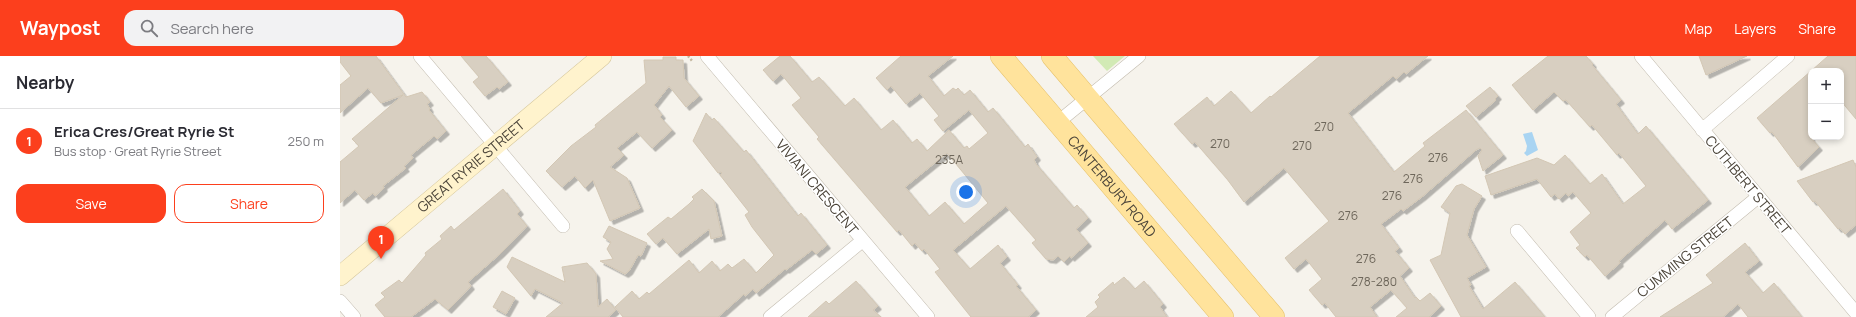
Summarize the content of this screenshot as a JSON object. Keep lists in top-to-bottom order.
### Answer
{
  "streets": {
    "main road": ["GREAT RYRIE STREET", "CANTERBURY ROAD"],
    "street": ["CUTHBERT STREET", "VIVIANI CRESCENT", "CUMMING STREET"]
  },
  "crossings": [
    ["CUTHBERT STREET", "CUMMING STREET"]
  ],
  "house_numbers": [
    "270",
    "270",
    "270",
    "276",
    "235A",
    "276",
    "276",
    "276",
    "276",
    "278-280"
  ],
  "page": {
    "header": "Waypost",
    "search": "Search here",
    "nav": ["Map", "Layers", "Share"],
    "heading": "Nearby",
    "map_buttons": ["+", "−"],
    "list": [
      {
        "mark": "1",
        "name": "Erica Cres/Great Ryrie St",
        "note": "Bus stop · Great Ryrie Street",
        "value": "250 m"
      }
    ],
    "buttons": ["Save", "Share"],
    "pins": "1"
  }
}
